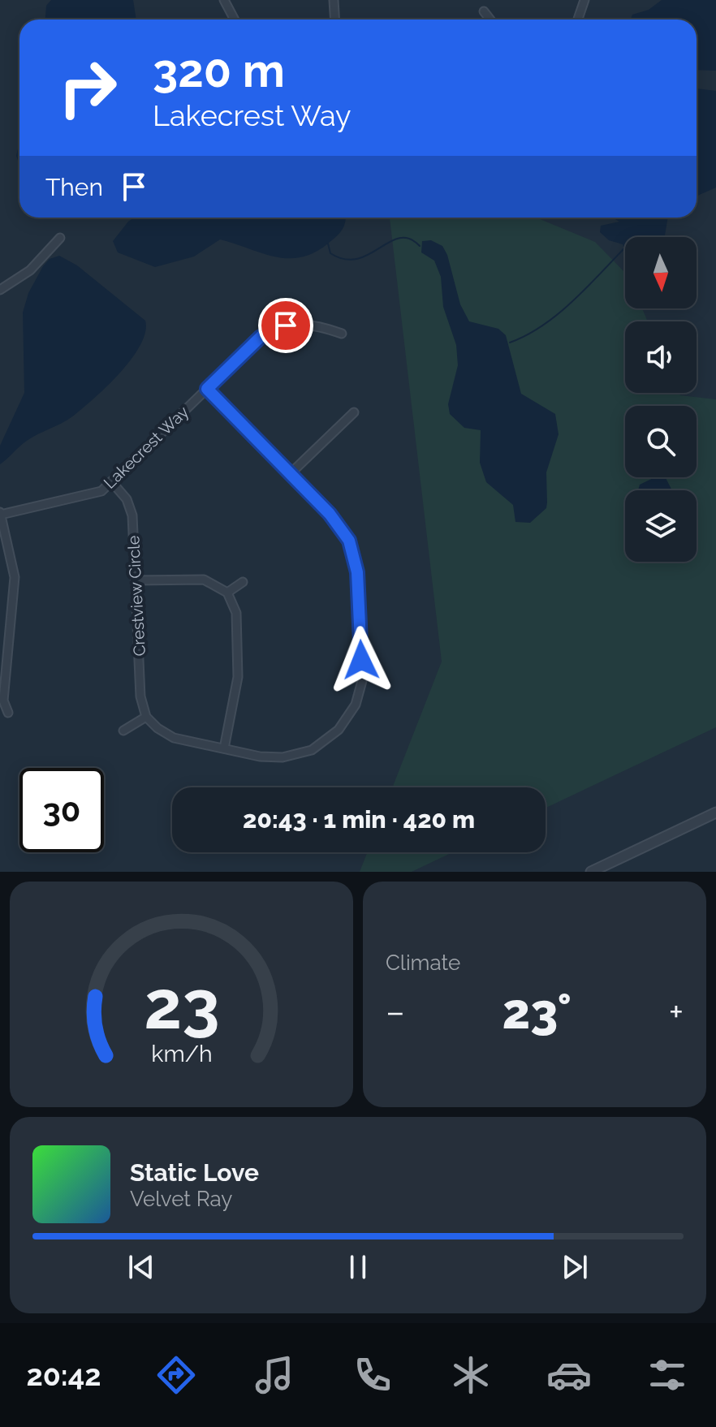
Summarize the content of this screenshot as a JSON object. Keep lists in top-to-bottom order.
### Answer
{
  "streets": {
    "street": ["Lakecrest Way", "Crestview Circle"]
  },
  "crossings": [
    ["Lakecrest Way", "Crestview Circle"]
  ],
  "north": "bottom",
  "page": {
    "turn": ["320 m", "Lakecrest Way"],
    "then": "Then",
    "limit": "30",
    "trip": "20:43 · 1 min · 420 m",
    "tile": "Climate",
    "heat": ["−", "23°", "+"],
    "song": ["Static Love", "Velvet Ray"],
    "tabs": "20:42",
    "gauge": ["23", "km/h"]
  }
}
